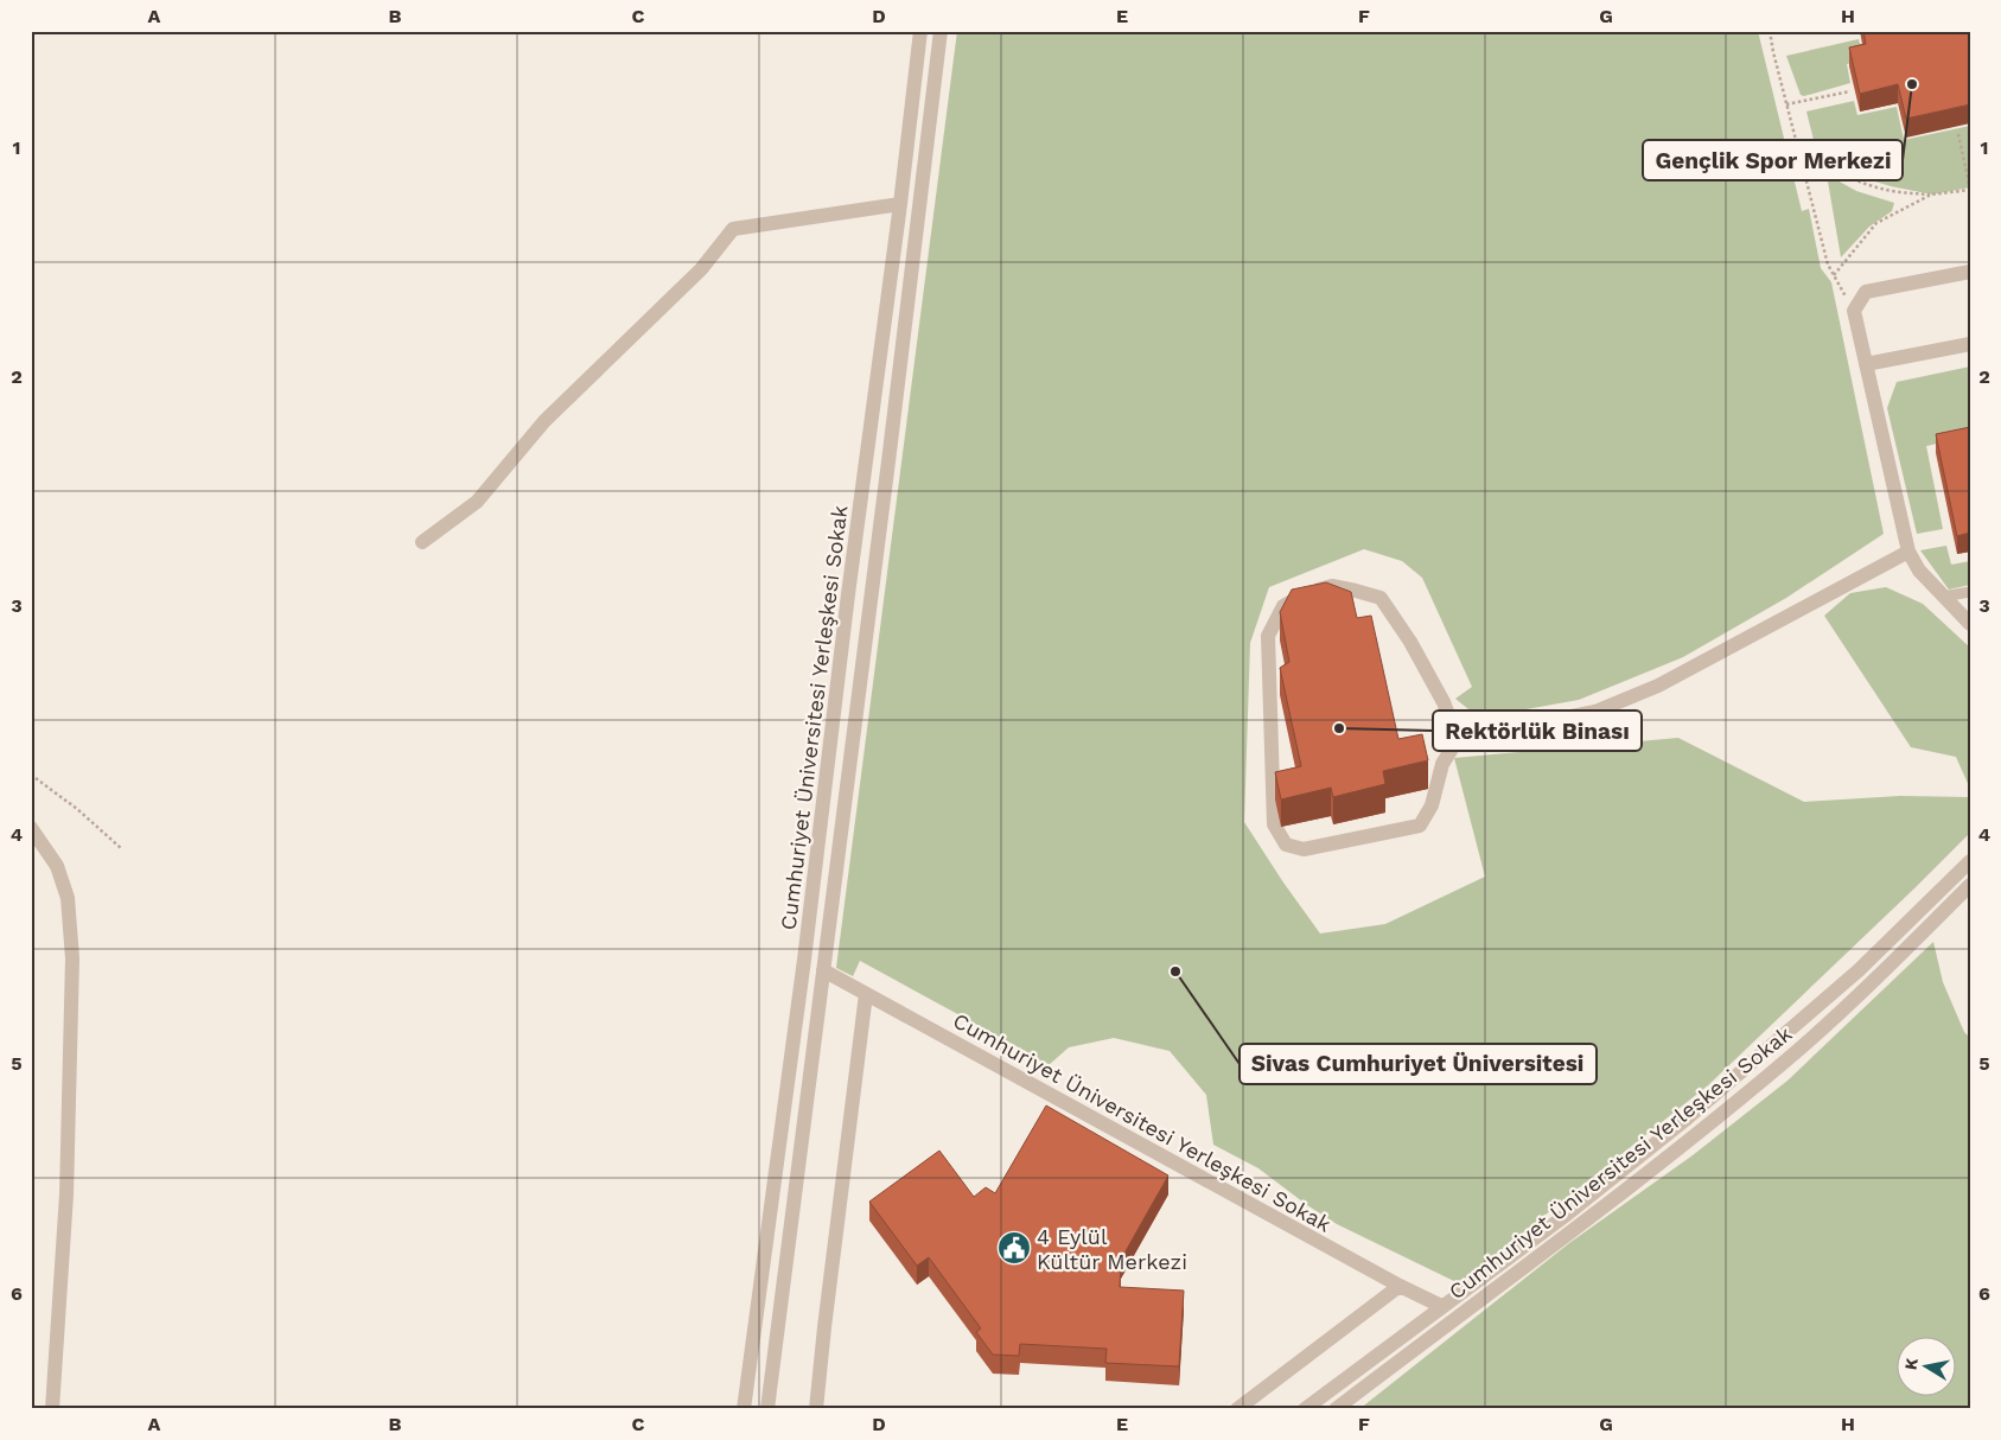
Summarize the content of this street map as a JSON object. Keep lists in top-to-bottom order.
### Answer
{
  "streets": {
    "street": ["Cumhuriyet Üniversitesi Yerleşkesi Sokak"]
  },
  "places": {
    "other": ["Gençlik Spor Merkezi", "Rektörlük Binası", "Sivas Cumhuriyet Üniversitesi"],
    "public building": ["4 Eylül Kültür Merkezi"]
  },
  "north": "left",
  "grid": {
    "columns": [
      "A",
      "B",
      "C",
      "D",
      "E",
      "F",
      "G",
      "H"
    ],
    "rows": [
      "1",
      "2",
      "3",
      "4",
      "5",
      "6"
    ]
  }
}
